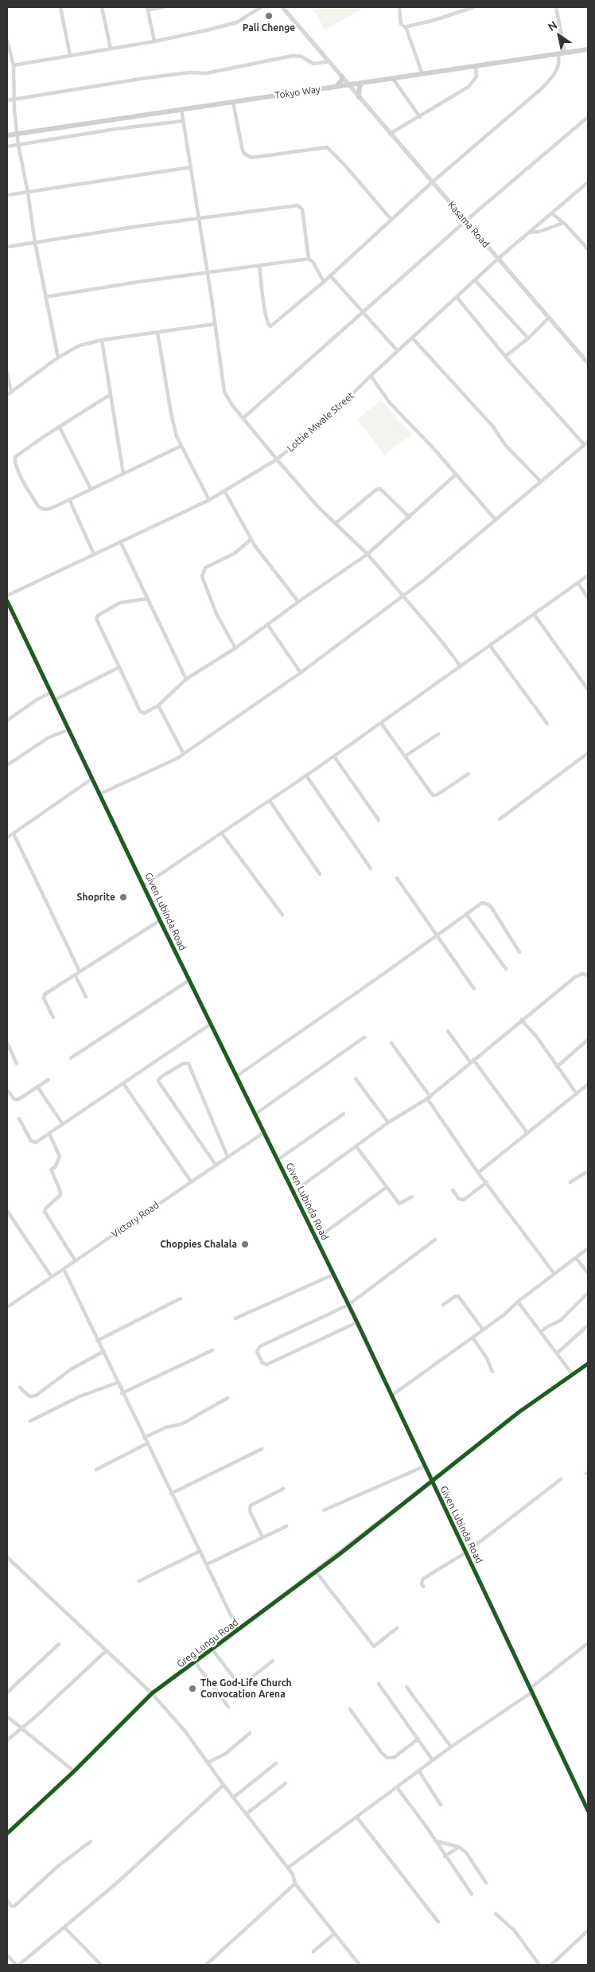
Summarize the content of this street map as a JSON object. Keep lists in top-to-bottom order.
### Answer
{
  "streets": {
    "main road": ["Tokyo Way"],
    "street": [
      "Kasama Road",
      "Lottie Mwale Street",
      "Given Lubinda Road",
      "Victory Road",
      "Greg Lungu Road"
    ]
  },
  "crossings": [
    ["Tokyo Way", "Kasama Road"],
    ["Kasama Road", "Lottie Mwale Street"],
    ["Given Lubinda Road", "Victory Road"],
    ["Given Lubinda Road", "Greg Lungu Road"]
  ],
  "places": [
    "Pali Chenge",
    "Shoprite",
    "Choppies Chalala",
    "The God-Life Church Convocation Arena"
  ],
  "north": "top left"
}
